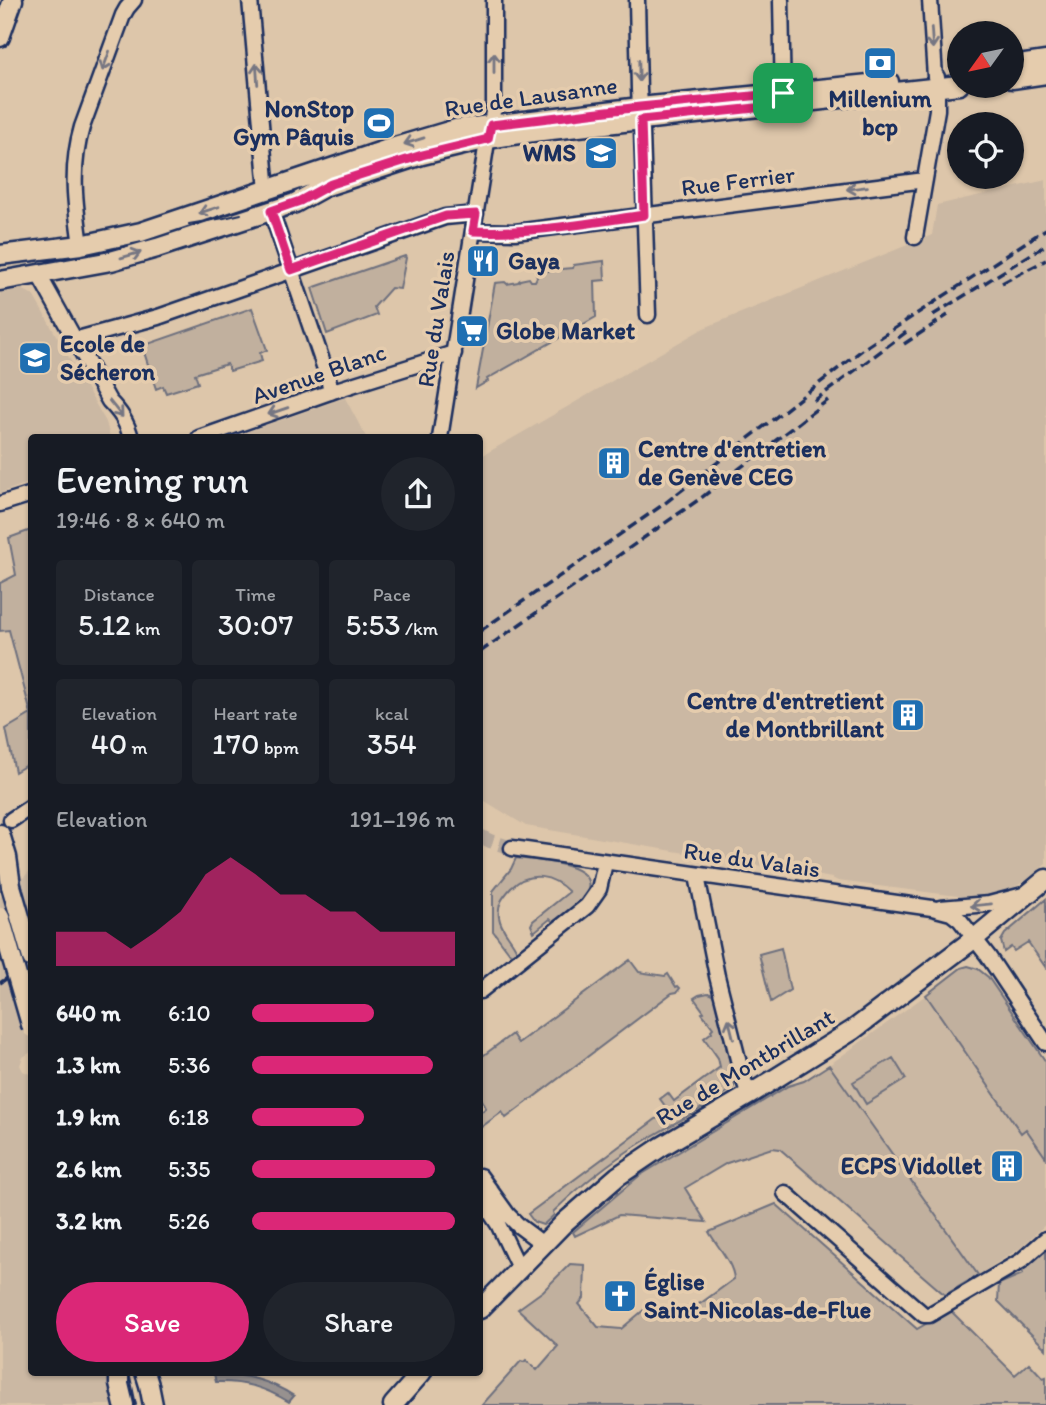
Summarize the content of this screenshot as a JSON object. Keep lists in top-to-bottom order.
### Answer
{
  "streets": {
    "main road": ["Rue de Lausanne", "Rue de Montbrillant"],
    "street": ["Rue Ferrier", "Rue du Valais", "Avenue Blanc"]
  },
  "crossings": [
    ["Rue de Lausanne", "Rue du Valais"],
    ["Rue Ferrier", "Rue du Valais"],
    ["Rue du Valais", "Avenue Blanc"],
    ["Rue du Valais", "Rue de Montbrillant"]
  ],
  "one_way": ["Rue Ferrier", "Avenue Blanc"],
  "places": {
    "bank": ["Millenium bcp"],
    "sports": ["NonStop Gym Pâquis"],
    "school or university": ["WMS", "Ecole de Sécheron"],
    "restaurant": ["Gaya"],
    "supermarket": ["Globe Market"],
    "building": ["Centre d'entretien de Genève CEG", "Centre d'entretient de Montbrillant", "ECPS Vidollet"],
    "church": ["Église Saint-Nicolas-de-Flue"]
  },
  "north": "bottom left",
  "page": {
    "heading": ["Evening run", "19:46 · 8 × 640 m"],
    "stats": [
      ["Distance", "5.12 km"],
      ["Time", "30:07"],
      ["Pace", "5:53 /km"],
      ["Elevation", "40 m"],
      ["Heart rate", "170 bpm"],
      ["kcal", "354"]
    ],
    "chart": ["Elevation", "191–196 m"],
    "list": [
      {
        "name": "640 m",
        "note": "6:10"
      },
      {
        "name": "1.3 km",
        "note": "5:36"
      },
      {
        "name": "1.9 km",
        "note": "6:18"
      },
      {
        "name": "2.6 km",
        "note": "5:35"
      },
      {
        "name": "3.2 km",
        "note": "5:26"
      }
    ],
    "buttons": ["Save", "Share"]
  }
}
